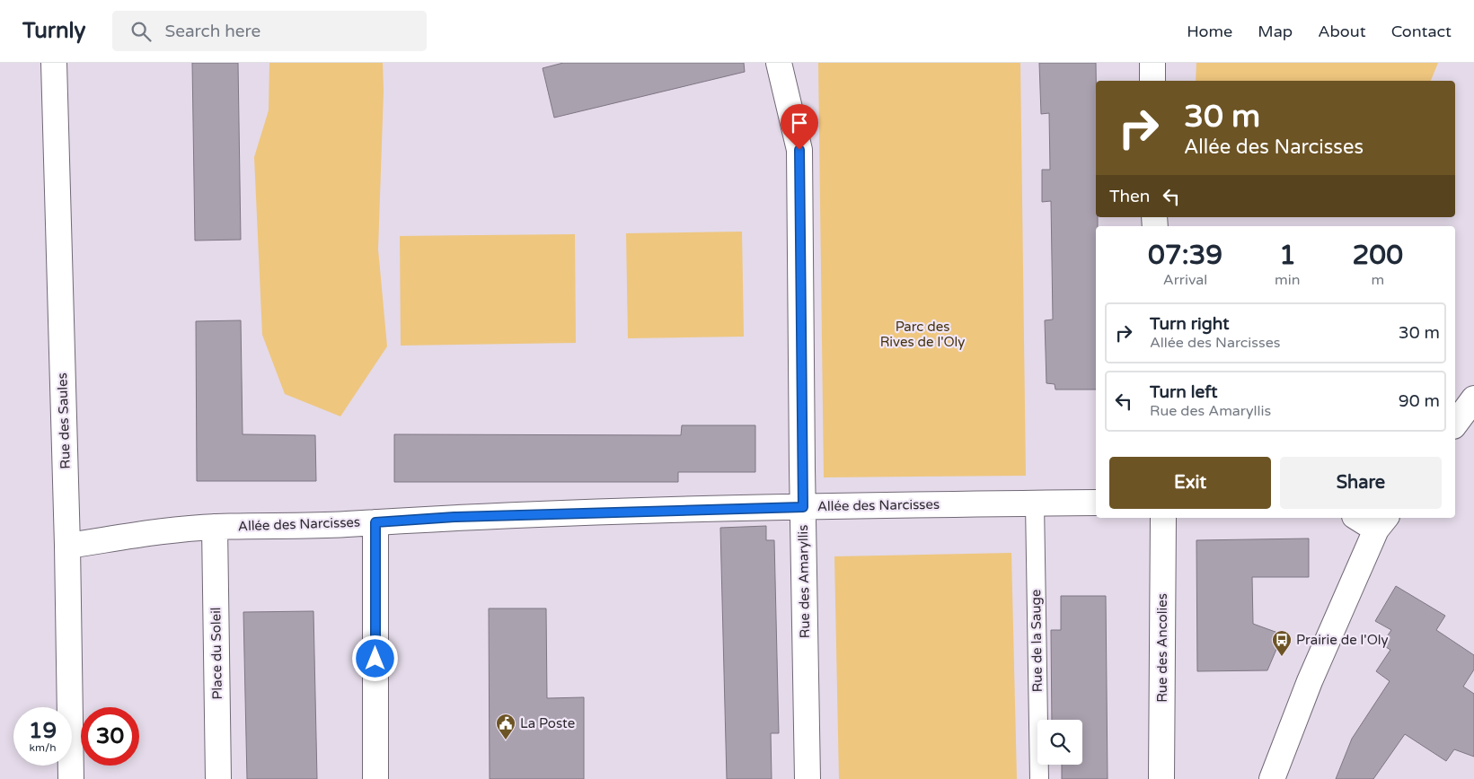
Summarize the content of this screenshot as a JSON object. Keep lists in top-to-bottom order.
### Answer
{
  "streets": {
    "street": [
      "Rue des Saules",
      "Allée des Narcisses",
      "Rue des Amaryllis",
      "Rue de la Sauge",
      "Rue des Ancolies",
      "Place du Soleil"
    ]
  },
  "crossings": [
    ["Rue des Saules", "Allée des Narcisses"],
    ["Allée des Narcisses", "Rue des Amaryllis"],
    ["Allée des Narcisses", "Rue de la Sauge"],
    ["Allée des Narcisses", "Place du Soleil"]
  ],
  "parks": ["Parc des Rives de l'Oly"],
  "places": {
    "bus stop": ["Prairie de l'Oly"],
    "public building": ["La Poste"]
  },
  "page": {
    "header": "Turnly",
    "search": "Search here",
    "nav": [
      "Home",
      "Map",
      "About",
      "Contact"
    ],
    "turn": ["30 m", "Allée des Narcisses"],
    "then": "Then",
    "eta": [
      "07:39",
      "Arrival",
      "1",
      "min",
      "200",
      "m"
    ],
    "list": [
      {
        "name": "Turn right",
        "note": "Allée des Narcisses",
        "value": "30 m"
      },
      {
        "name": "Turn left",
        "note": "Rue des Amaryllis",
        "value": "90 m"
      }
    ],
    "buttons": ["Exit", "Share"],
    "speed": "19 km/h",
    "limit": "30"
  }
}
